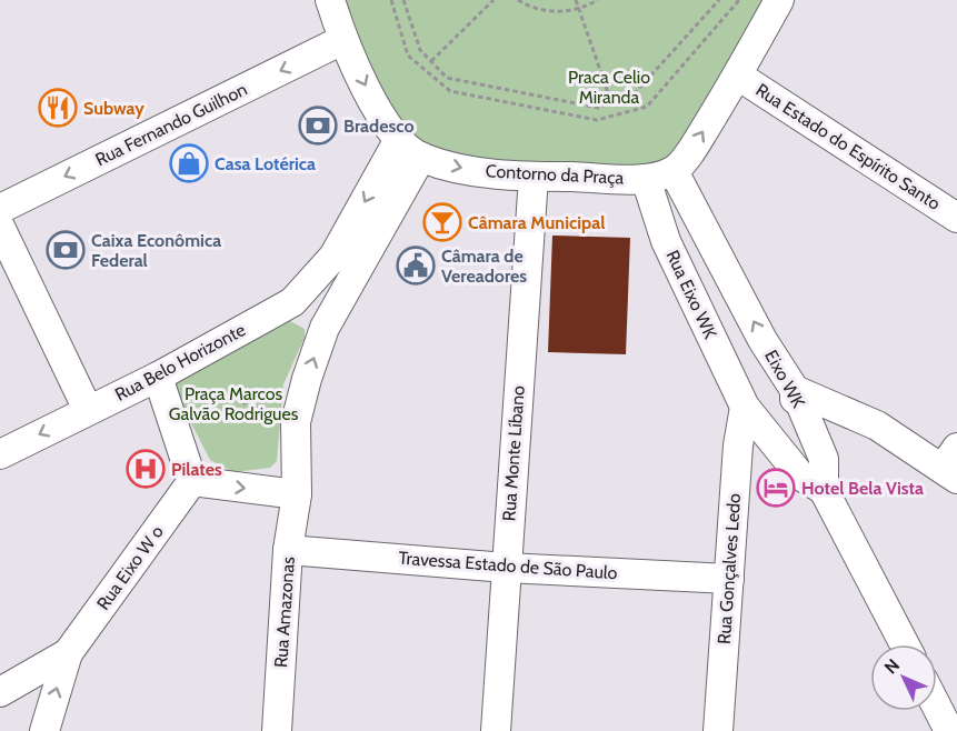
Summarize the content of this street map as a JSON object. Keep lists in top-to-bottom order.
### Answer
{
  "streets": {
    "street": [
      "Rua Fernando Guilhon",
      "Rua Estado do Espírito Santo",
      "Contorno da Praça",
      "Rua Eixo WK",
      "Rua Belo Horizonte",
      "Eixo WK",
      "Rua Monte Líbano",
      "Travessa Estado de São Paulo",
      "Rua Eixo W o",
      "Rua Gonçalves Ledo",
      "Rua Amazonas"
    ]
  },
  "crossings": [
    ["Contorno da Praça", "Rua Eixo WK"],
    ["Contorno da Praça", "Rua Belo Horizonte"],
    ["Contorno da Praça", "Eixo WK"],
    ["Contorno da Praça", "Rua Monte Líbano"],
    ["Contorno da Praça", "Rua Amazonas"],
    ["Rua Eixo WK", "Rua Gonçalves Ledo"],
    ["Rua Belo Horizonte", "Rua Amazonas"],
    ["Rua Monte Líbano", "Travessa Estado de São Paulo"],
    ["Travessa Estado de São Paulo", "Rua Gonçalves Ledo"],
    ["Travessa Estado de São Paulo", "Rua Amazonas"]
  ],
  "one_way": [
    "Rua Fernando Guilhon",
    "Contorno da Praça",
    "Rua Belo Horizonte",
    "Eixo WK"
  ],
  "parks": ["Praca Celio Miranda", "Praça Marcos Galvão Rodrigues"],
  "places": {
    "restaurant": ["Subway"],
    "bank": ["Bradesco", "Caixa Econômica Federal"],
    "shop": ["Casa Lotérica"],
    "bar": ["Câmara Municipal"],
    "public building": ["Câmara de Vereadores"],
    "hospital": ["Pilates"],
    "hotel": ["Hotel Bela Vista"]
  },
  "north": "top left"
}
